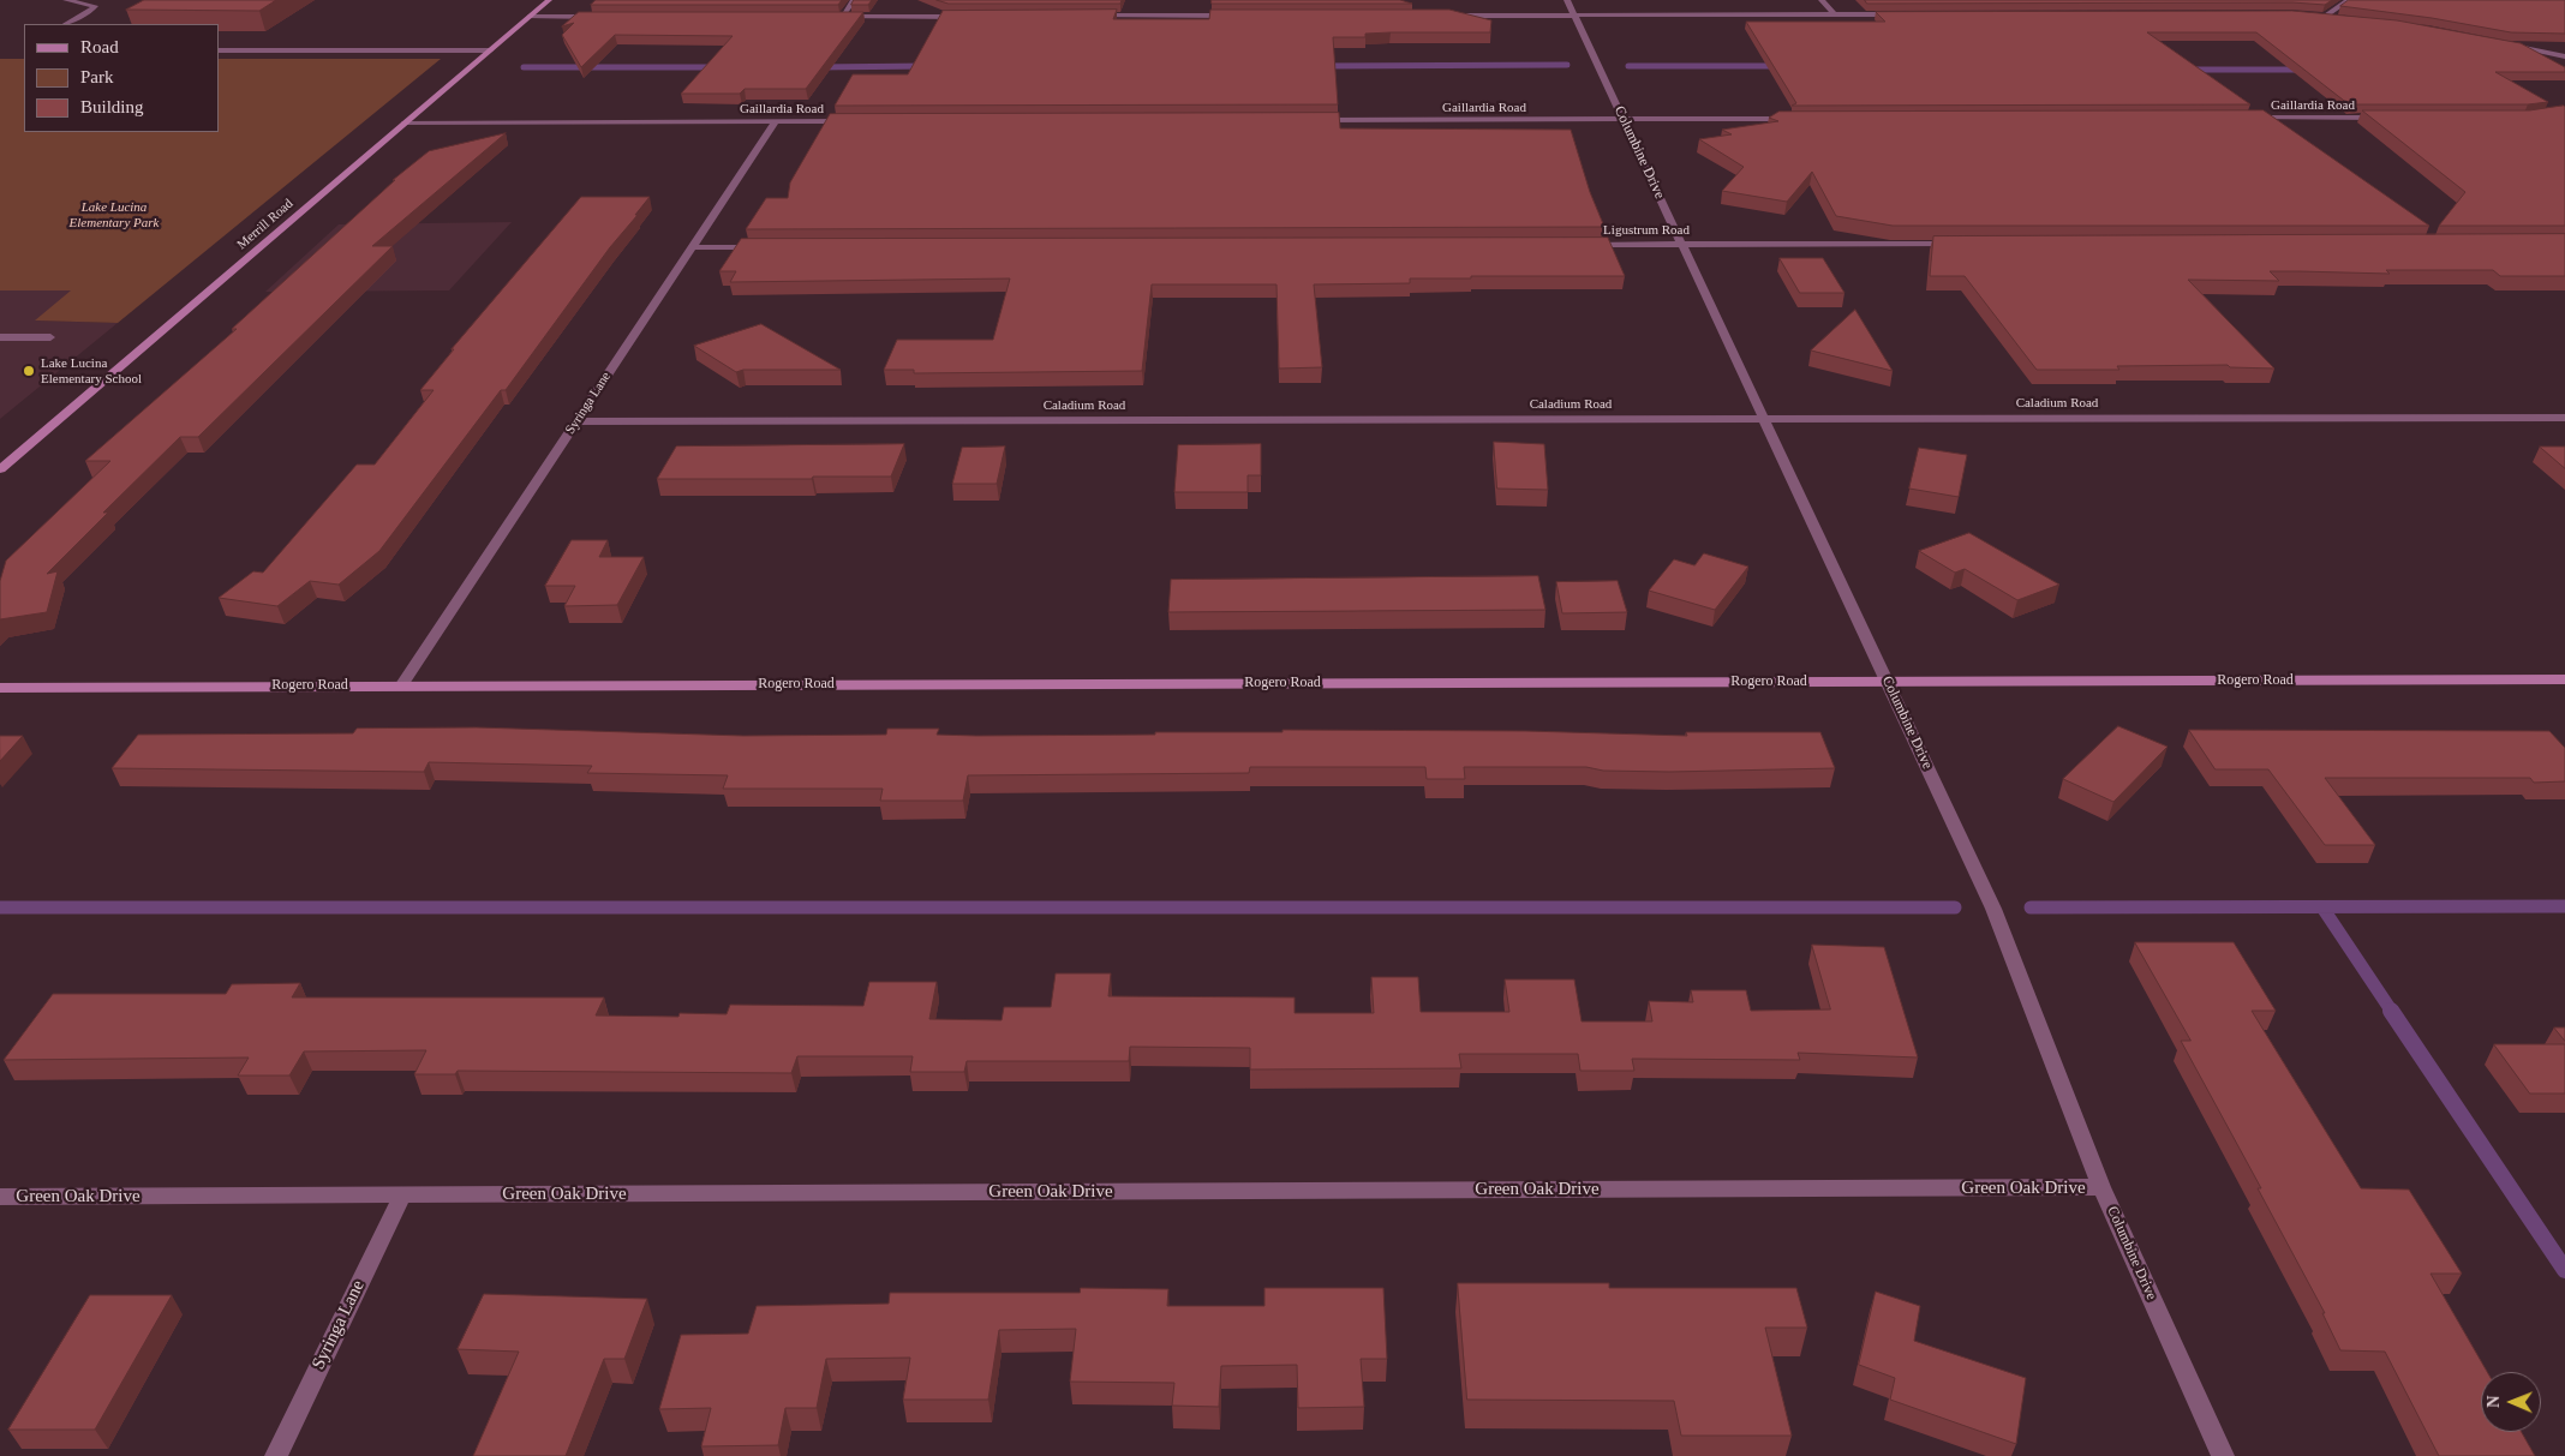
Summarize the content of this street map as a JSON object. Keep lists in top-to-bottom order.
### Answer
{
  "streets": {
    "main road": ["Merrill Road", "Rogero Road"],
    "street": [
      "Gaillardia Road",
      "Columbine Drive",
      "Ligustrum Road",
      "Syringa Lane",
      "Caladium Road",
      "Green Oak Drive"
    ]
  },
  "crossings": [
    ["Gaillardia Road", "Columbine Drive"],
    ["Gaillardia Road", "Merrill Road"],
    ["Gaillardia Road", "Syringa Lane"],
    ["Columbine Drive", "Ligustrum Road"],
    ["Columbine Drive", "Caladium Road"],
    ["Columbine Drive", "Rogero Road"],
    ["Columbine Drive", "Green Oak Drive"],
    ["Syringa Lane", "Caladium Road"],
    ["Syringa Lane", "Rogero Road"],
    ["Syringa Lane", "Green Oak Drive"]
  ],
  "parks": ["Lake Lucina Elementary Park"],
  "places": ["Lake Lucina Elementary School"],
  "legend": ["Road", "Park", "Building"],
  "north": "left"
}
